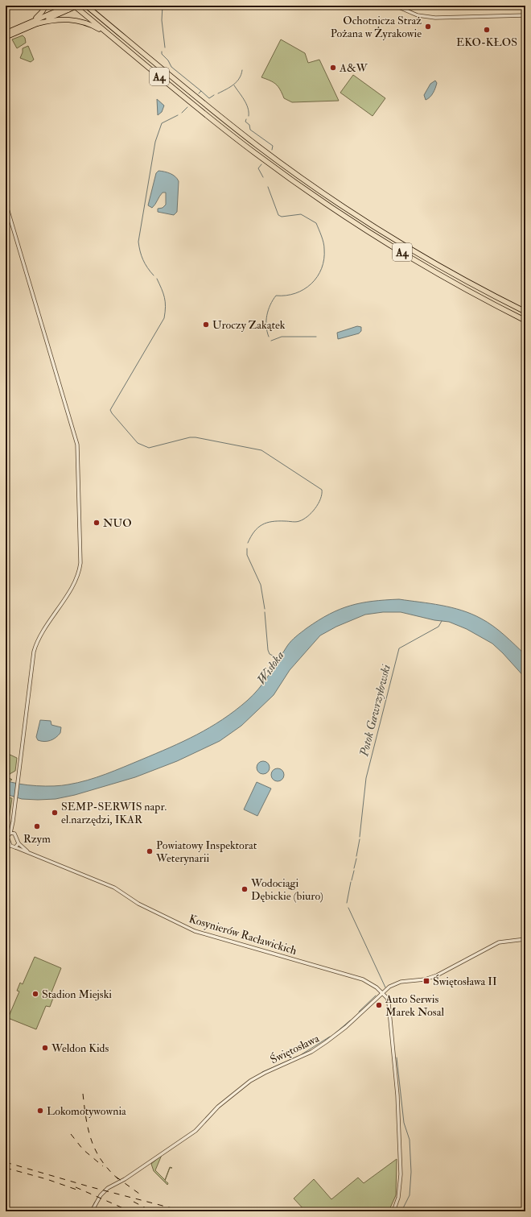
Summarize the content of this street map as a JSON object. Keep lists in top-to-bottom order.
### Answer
{
  "streets": {
    "highway": ["A4"],
    "street": ["Kosynierów Racławickich", "Świętosława"]
  },
  "crossings": [
    ["Kosynierów Racławickich", "Świętosława"]
  ],
  "water": ["Wisłoka", "Potok Gawrzyłowski"],
  "places": {
    "other": [
      "Ochotnicza Straż Pożana w Żyrakowie",
      "EKO-KŁOS",
      "A&W",
      "Uroczy Zakątek",
      "NUO",
      "SEMP-SERWIS napr. el.narzędzi, IKAR",
      "Rzym",
      "Powiatowy Inspektorat Weterynarii",
      "Wodociągi Dębickie (biuro)",
      "Stadion Miejski",
      "Auto Serwis Marek Nosal",
      "Weldon Kids",
      "Lokomotywownia"
    ],
    "transit": ["Świętosława II"]
  }
}
